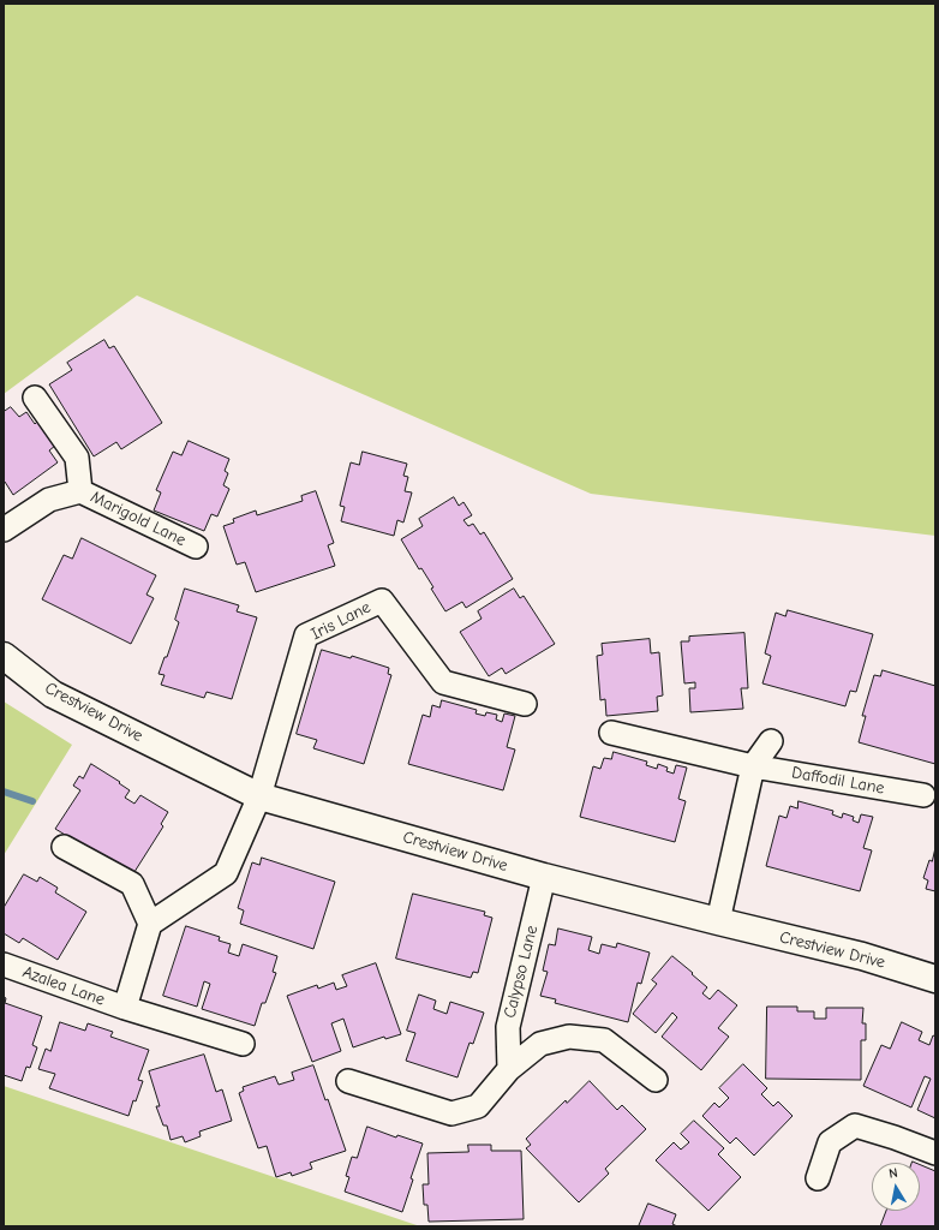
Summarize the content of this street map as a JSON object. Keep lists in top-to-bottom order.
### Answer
{
  "streets": {
    "street": [
      "Marigold Lane",
      "Iris Lane",
      "Crestview Drive",
      "Daffodil Lane",
      "Calypso Lane",
      "Azalea Lane"
    ]
  },
  "crossings": [
    ["Iris Lane", "Crestview Drive"],
    ["Crestview Drive", "Calypso Lane"]
  ],
  "north": "top"
}
